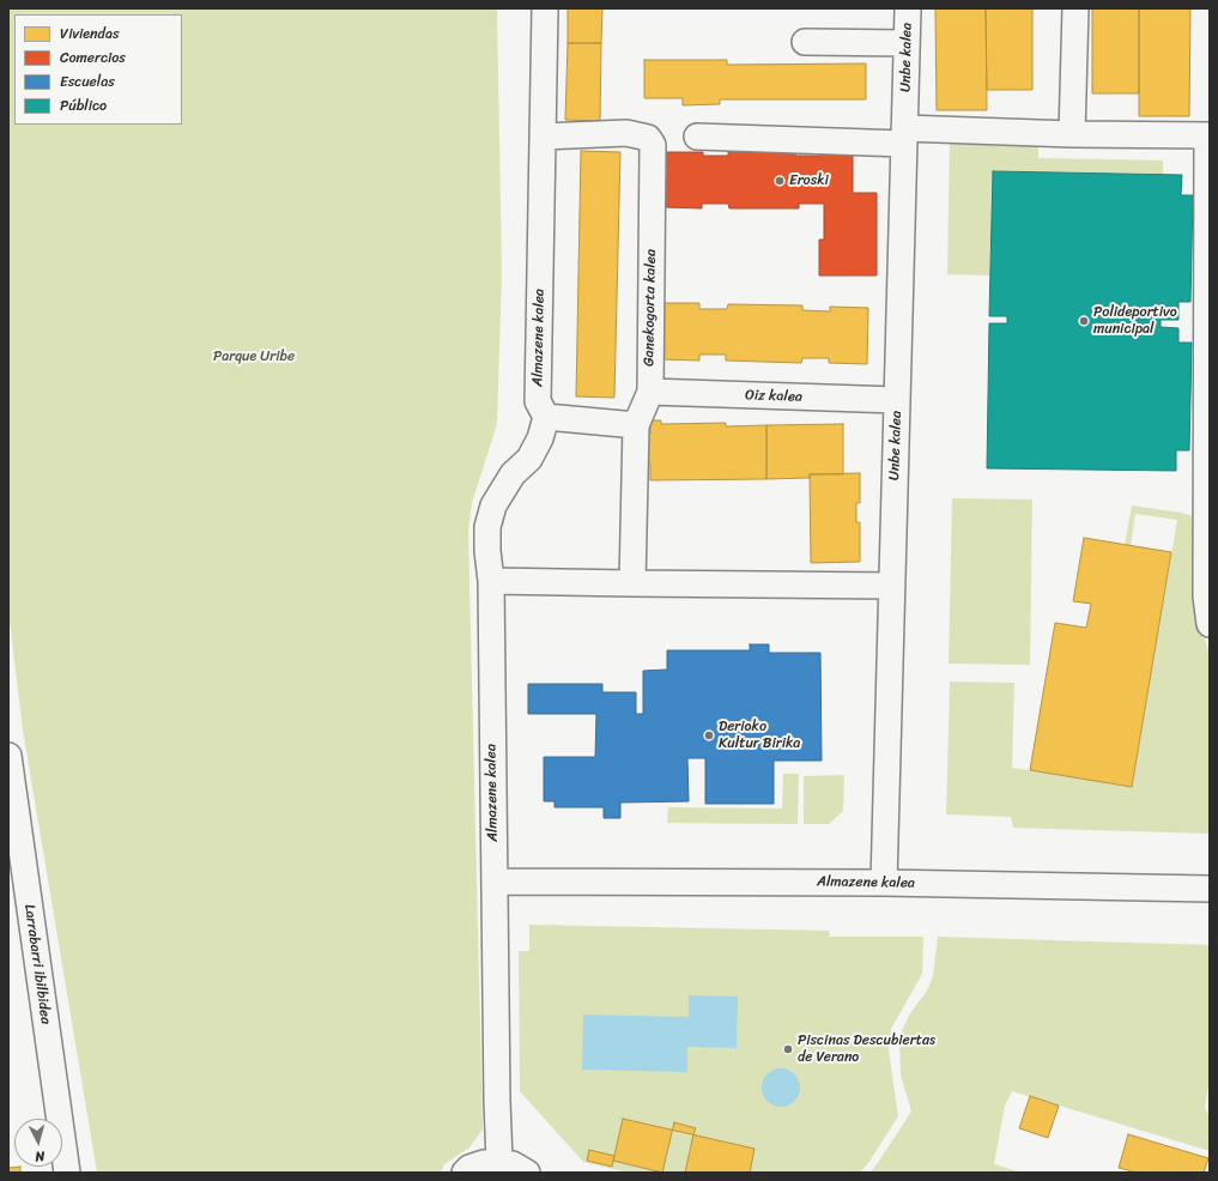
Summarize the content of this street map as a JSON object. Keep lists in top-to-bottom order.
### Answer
{
  "streets": {
    "street": [
      "Unbe kalea",
      "Ganekogorta kalea",
      "Almazene kalea",
      "Oiz kalea",
      "Larrabarri ibilbidea"
    ]
  },
  "crossings": [
    ["Unbe kalea", "Almazene kalea"],
    ["Unbe kalea", "Oiz kalea"],
    ["Ganekogorta kalea", "Almazene kalea"],
    ["Ganekogorta kalea", "Oiz kalea"]
  ],
  "parks": ["Parque Uribe"],
  "places": [
    "Eroski",
    "Polideportivo municipal",
    "Derioko Kultur Birika",
    "Piscinas Descubiertas de Verano"
  ],
  "legend": [
    "Viviendas",
    "Comercios",
    "Escuelas",
    "Público"
  ],
  "north": "bottom"
}
